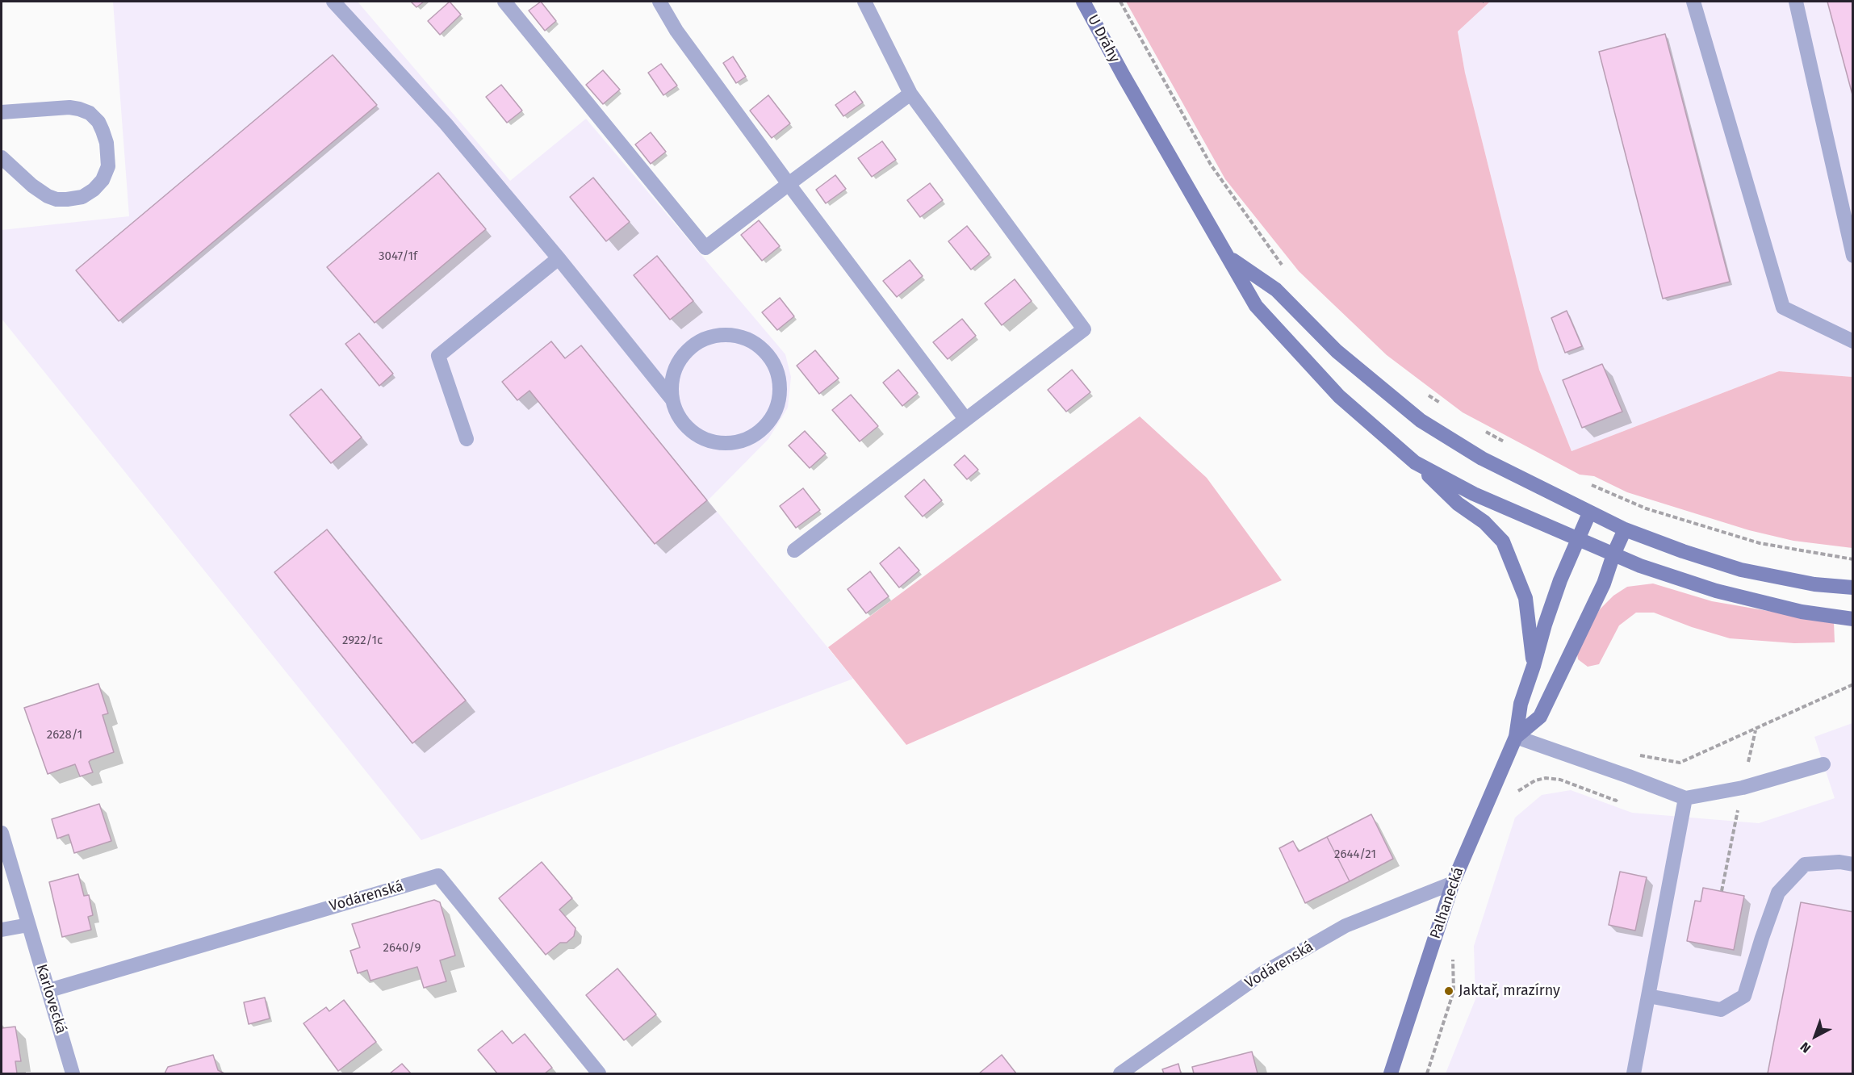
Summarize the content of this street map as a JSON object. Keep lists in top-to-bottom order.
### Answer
{
  "streets": {
    "street": [
      "U Dráhy",
      "Vodárenská",
      "Palhanecká",
      "Karlovecká"
    ]
  },
  "crossings": [
    ["Vodárenská", "Palhanecká"],
    ["Vodárenská", "Karlovecká"]
  ],
  "places": ["Jaktař, mrazírny"],
  "house_numbers": [
    "3047/1f",
    "2922/1c",
    "2628/1",
    "2644/21",
    "2640/9"
  ],
  "north": "bottom left"
}
